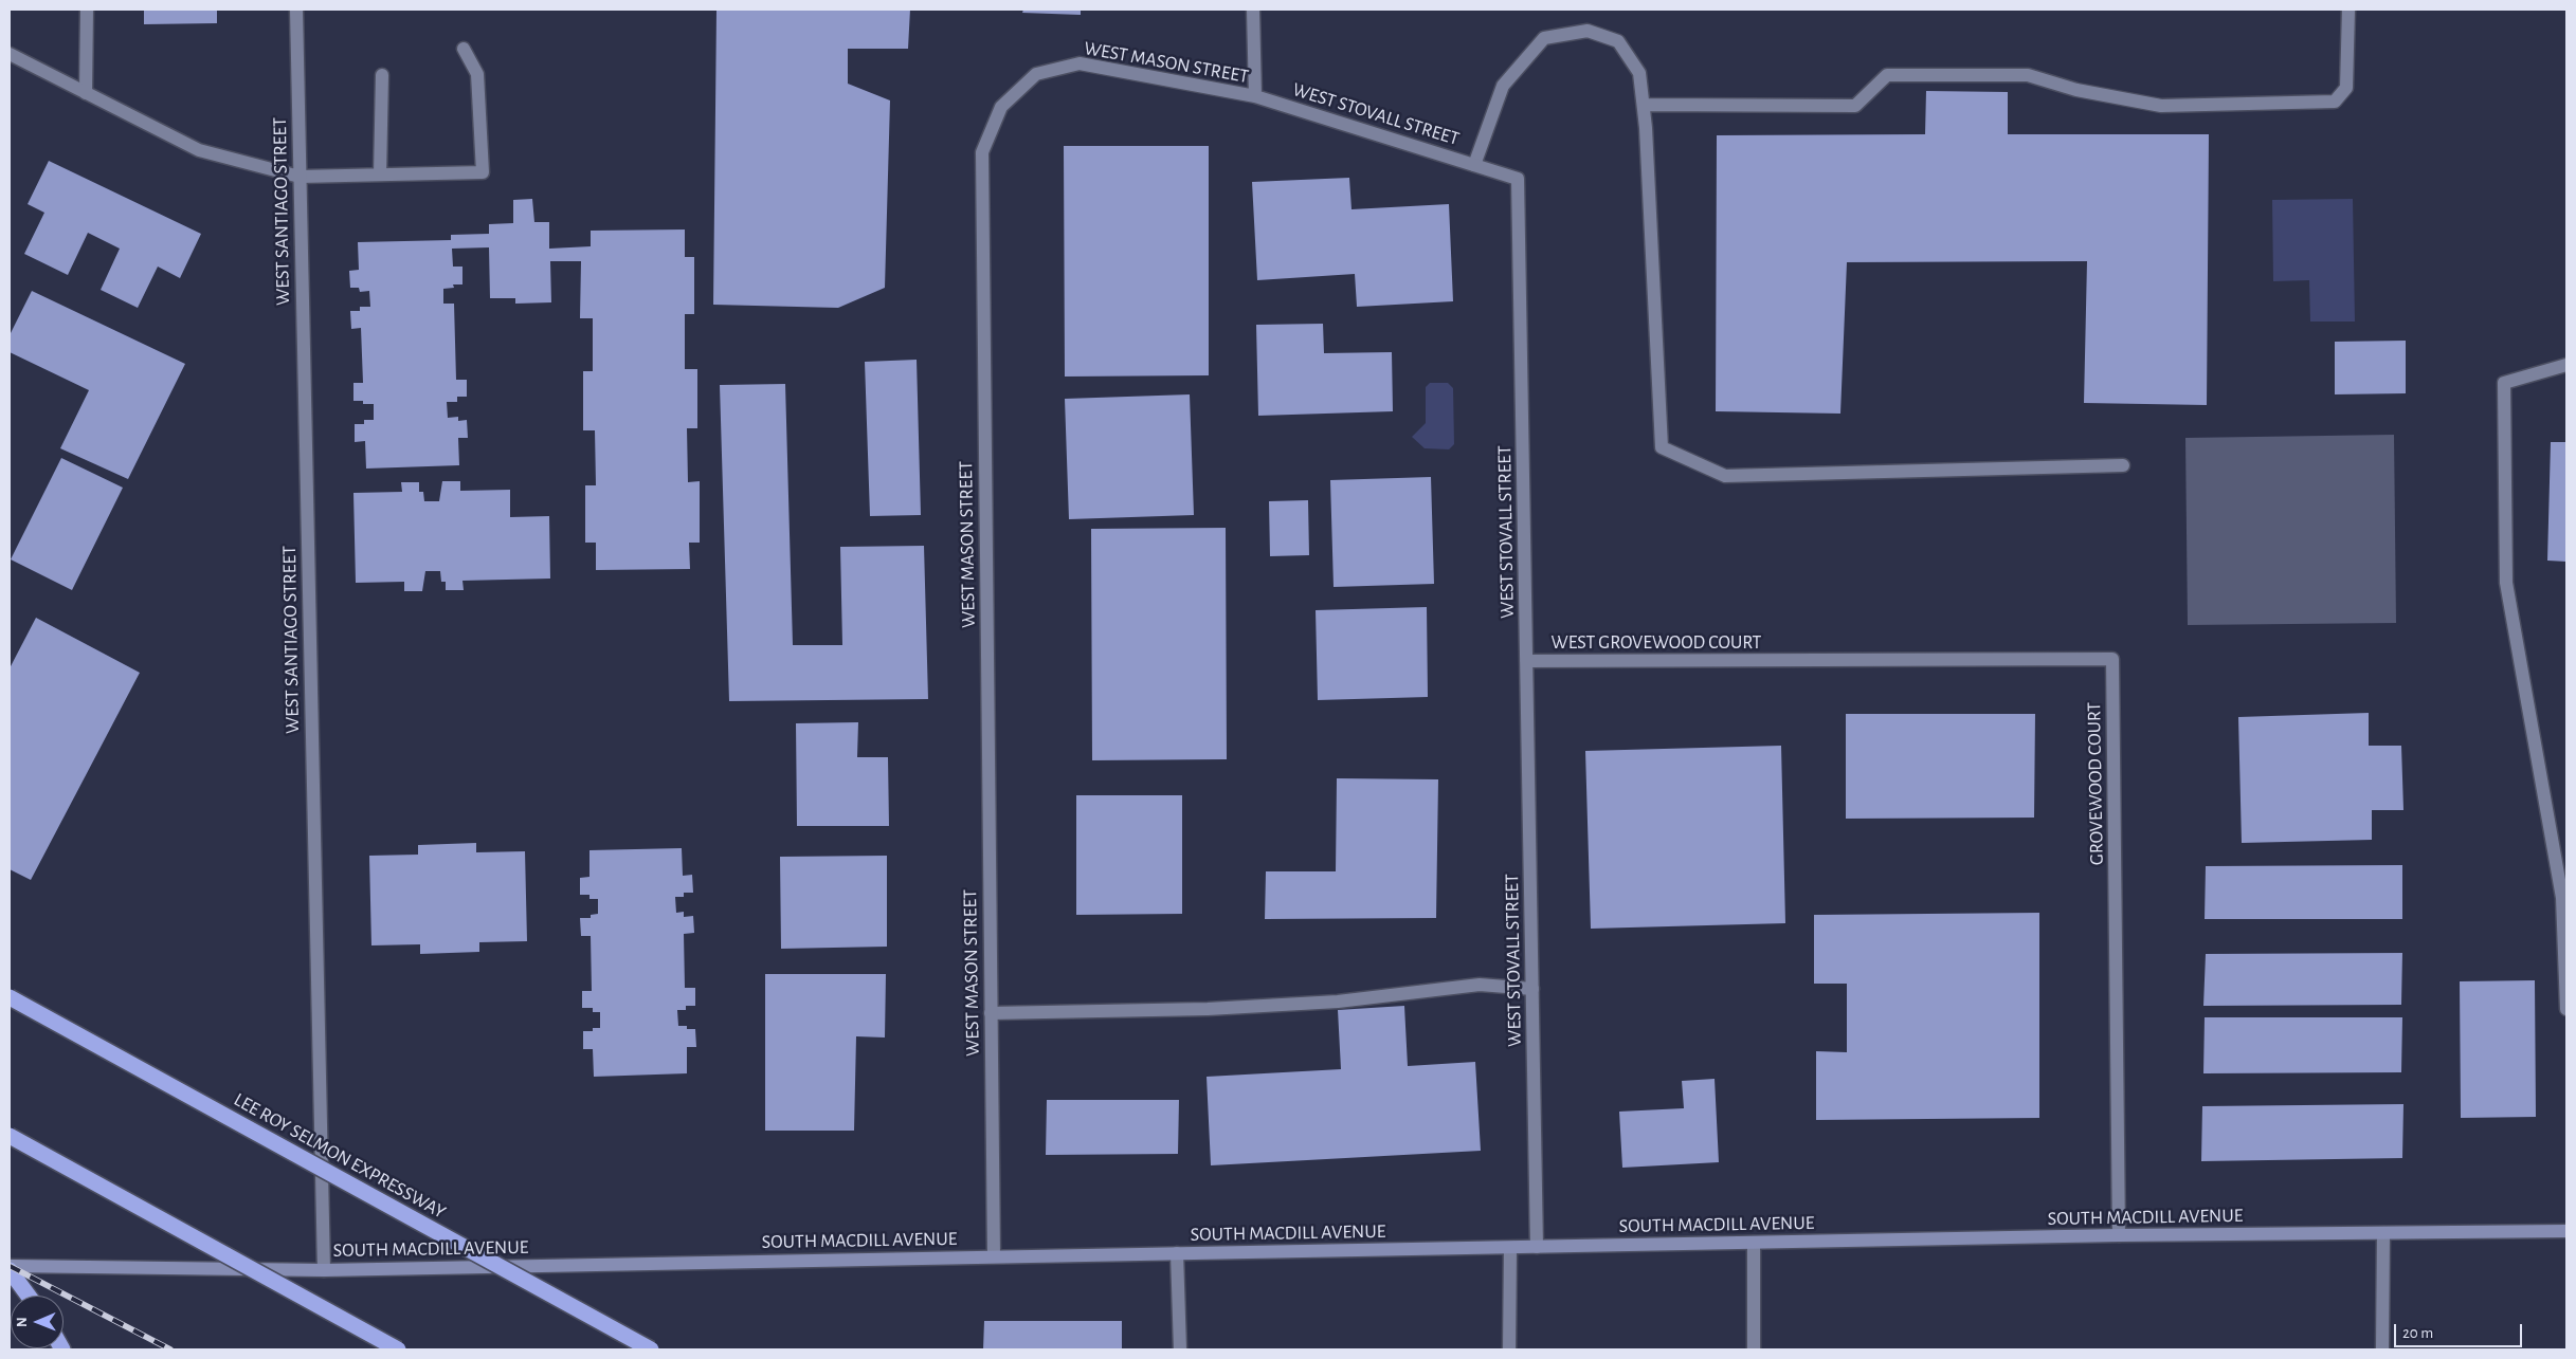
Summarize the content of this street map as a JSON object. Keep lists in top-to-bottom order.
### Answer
{
  "streets": {
    "highway": ["LEE ROY SELMON EXPRESSWAY"],
    "street": [
      "WEST MASON STREET",
      "WEST STOVALL STREET",
      "WEST SANTIAGO STREET",
      "WEST GROVEWOOD COURT",
      "GROVEWOOD COURT",
      "SOUTH MACDILL AVENUE"
    ]
  },
  "crossings": [
    ["WEST MASON STREET", "WEST STOVALL STREET"],
    ["WEST MASON STREET", "SOUTH MACDILL AVENUE"],
    ["WEST STOVALL STREET", "WEST GROVEWOOD COURT"],
    ["WEST STOVALL STREET", "SOUTH MACDILL AVENUE"],
    ["WEST SANTIAGO STREET", "SOUTH MACDILL AVENUE"],
    ["WEST GROVEWOOD COURT", "GROVEWOOD COURT"],
    ["GROVEWOOD COURT", "SOUTH MACDILL AVENUE"]
  ],
  "scale_bar": "20 m",
  "north": "left"
}
